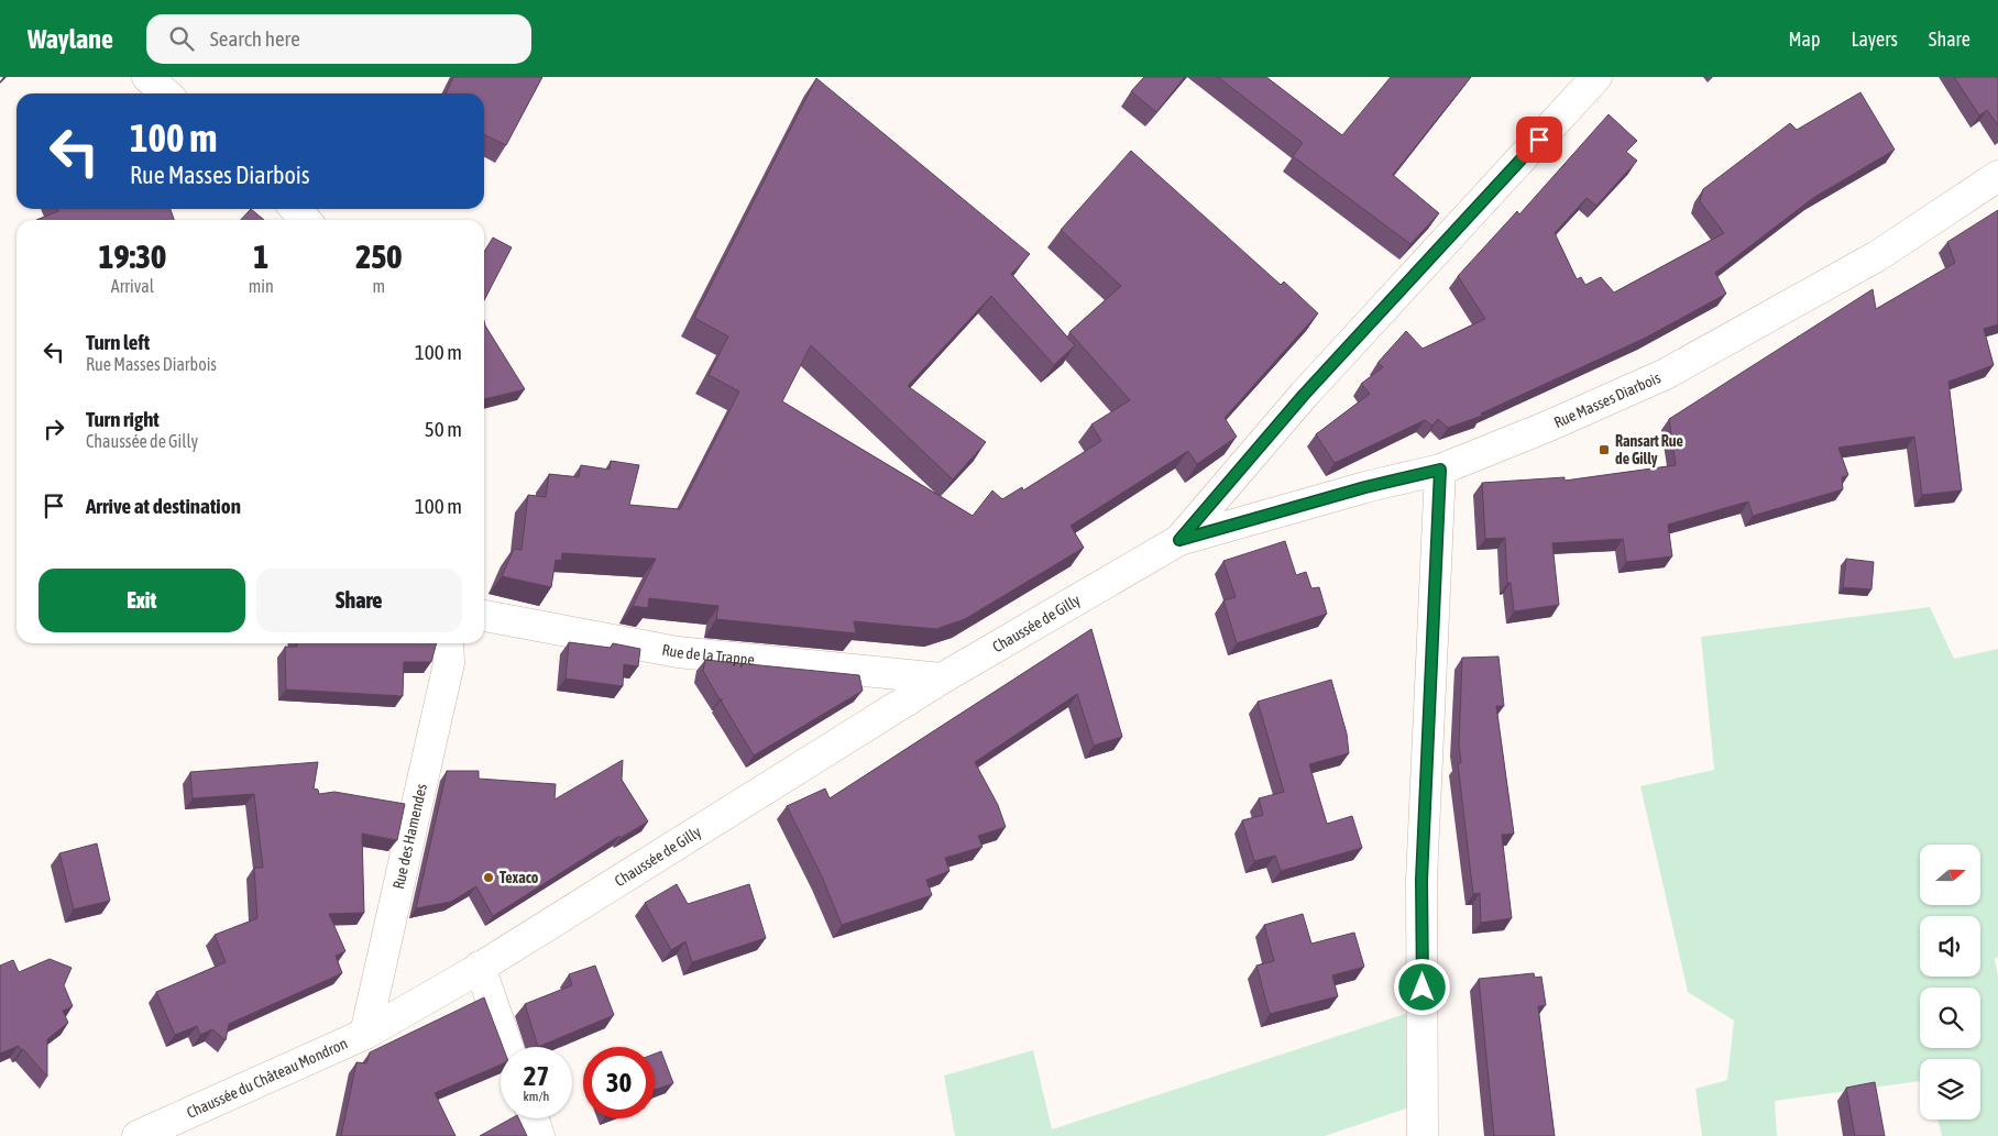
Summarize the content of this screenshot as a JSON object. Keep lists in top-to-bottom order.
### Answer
{
  "streets": {
    "street": [
      "Rue Masses Diarbois",
      "Chaussée de Gilly",
      "Rue de la Trappe",
      "Rue des Hamendes",
      "Chaussée du Château Mondron"
    ]
  },
  "crossings": [
    ["Rue Masses Diarbois", "Chaussée de Gilly"],
    ["Chaussée de Gilly", "Rue de la Trappe"],
    ["Chaussée de Gilly", "Rue des Hamendes"],
    ["Chaussée de Gilly", "Chaussée du Château Mondron"],
    ["Rue des Hamendes", "Chaussée du Château Mondron"]
  ],
  "places": {
    "transit": ["Ransart Rue de Gilly"],
    "other": ["Texaco"]
  },
  "north": "right",
  "page": {
    "header": "Waylane",
    "search": "Search here",
    "nav": ["Map", "Layers", "Share"],
    "turn": ["100 m", "Rue Masses Diarbois"],
    "eta": [
      "19:30",
      "Arrival",
      "1",
      "min",
      "250",
      "m"
    ],
    "list": [
      {
        "name": "Turn left",
        "note": "Rue Masses Diarbois",
        "value": "100 m"
      },
      {
        "name": "Turn right",
        "note": "Chaussée de Gilly",
        "value": "50 m"
      },
      {
        "name": "Arrive at destination",
        "value": "100 m"
      }
    ],
    "buttons": ["Exit", "Share"],
    "speed": "27 km/h",
    "limit": "30"
  }
}
